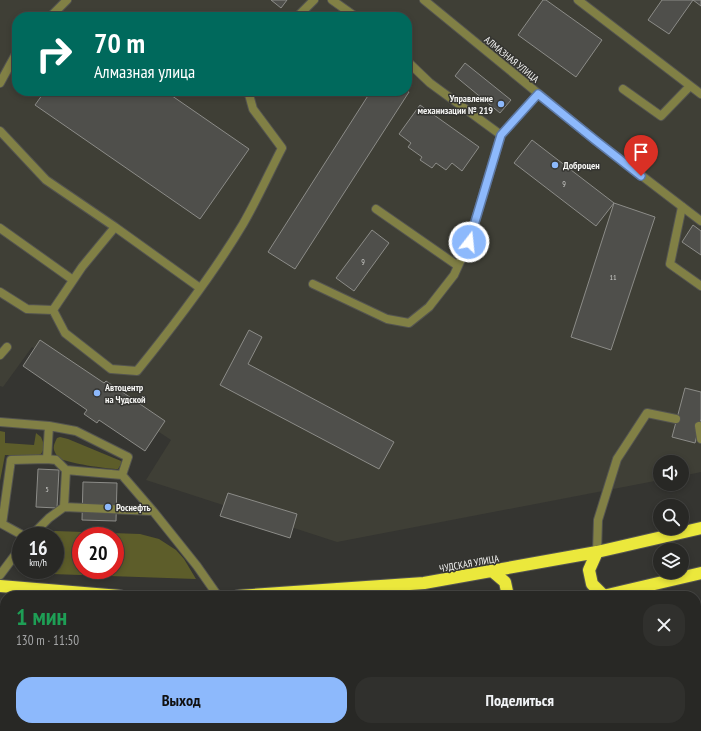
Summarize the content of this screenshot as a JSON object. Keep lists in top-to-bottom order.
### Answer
{
  "streets": {
    "highway": ["ЧУДСКАЯ УЛИЦА"],
    "street": ["АЛМАЗНАЯ УЛИЦА"]
  },
  "places": [
    "Управление механизации № 219",
    "Доброцен",
    "Автоцентр на Чудской",
    "Роснефть"
  ],
  "house_numbers": [
    "9",
    "9",
    "11",
    "5"
  ],
  "page": {
    "turn": ["70 m", "Алмазная улица"],
    "speed": "16 km/h",
    "limit": "20",
    "heading": ["1 мин", "130 m · 11:50"],
    "buttons": ["Выход", "Поделиться"]
  }
}
